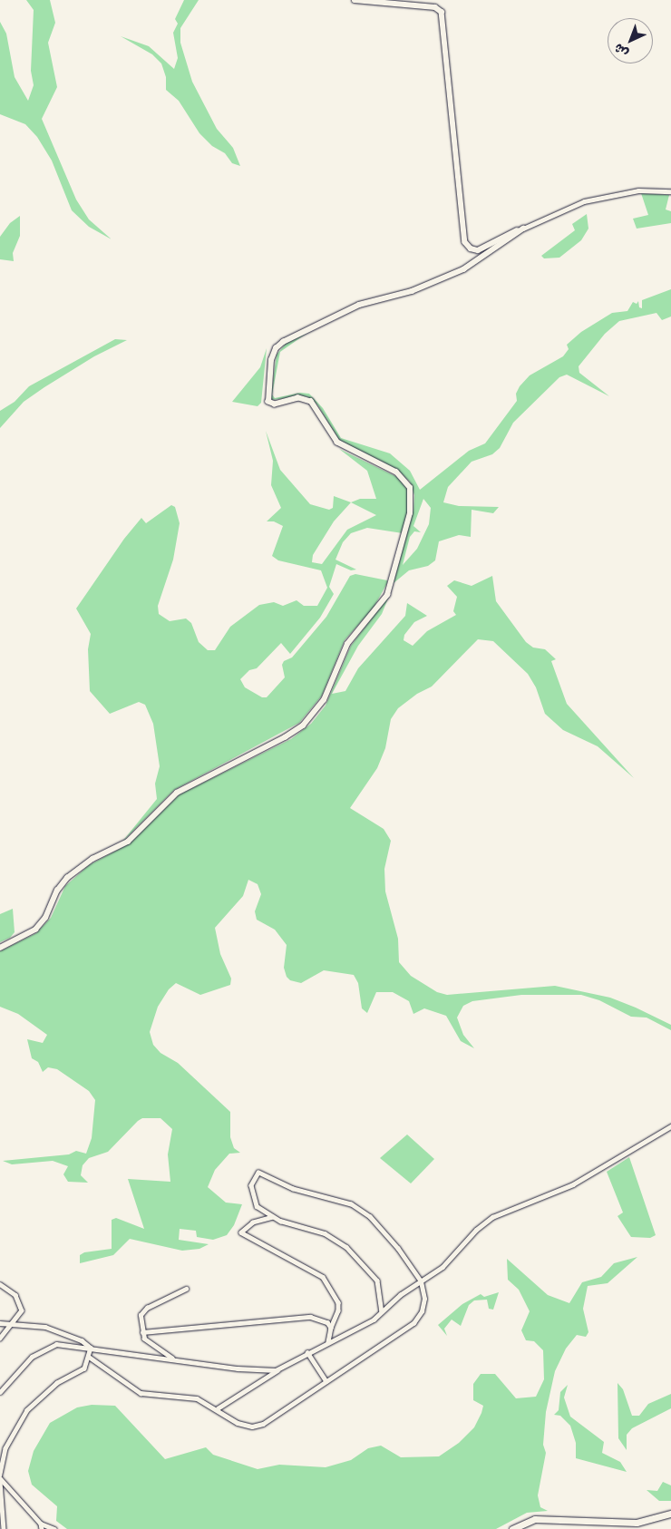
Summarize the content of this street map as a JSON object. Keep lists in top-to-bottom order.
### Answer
{
  "north": "bottom left"
}
